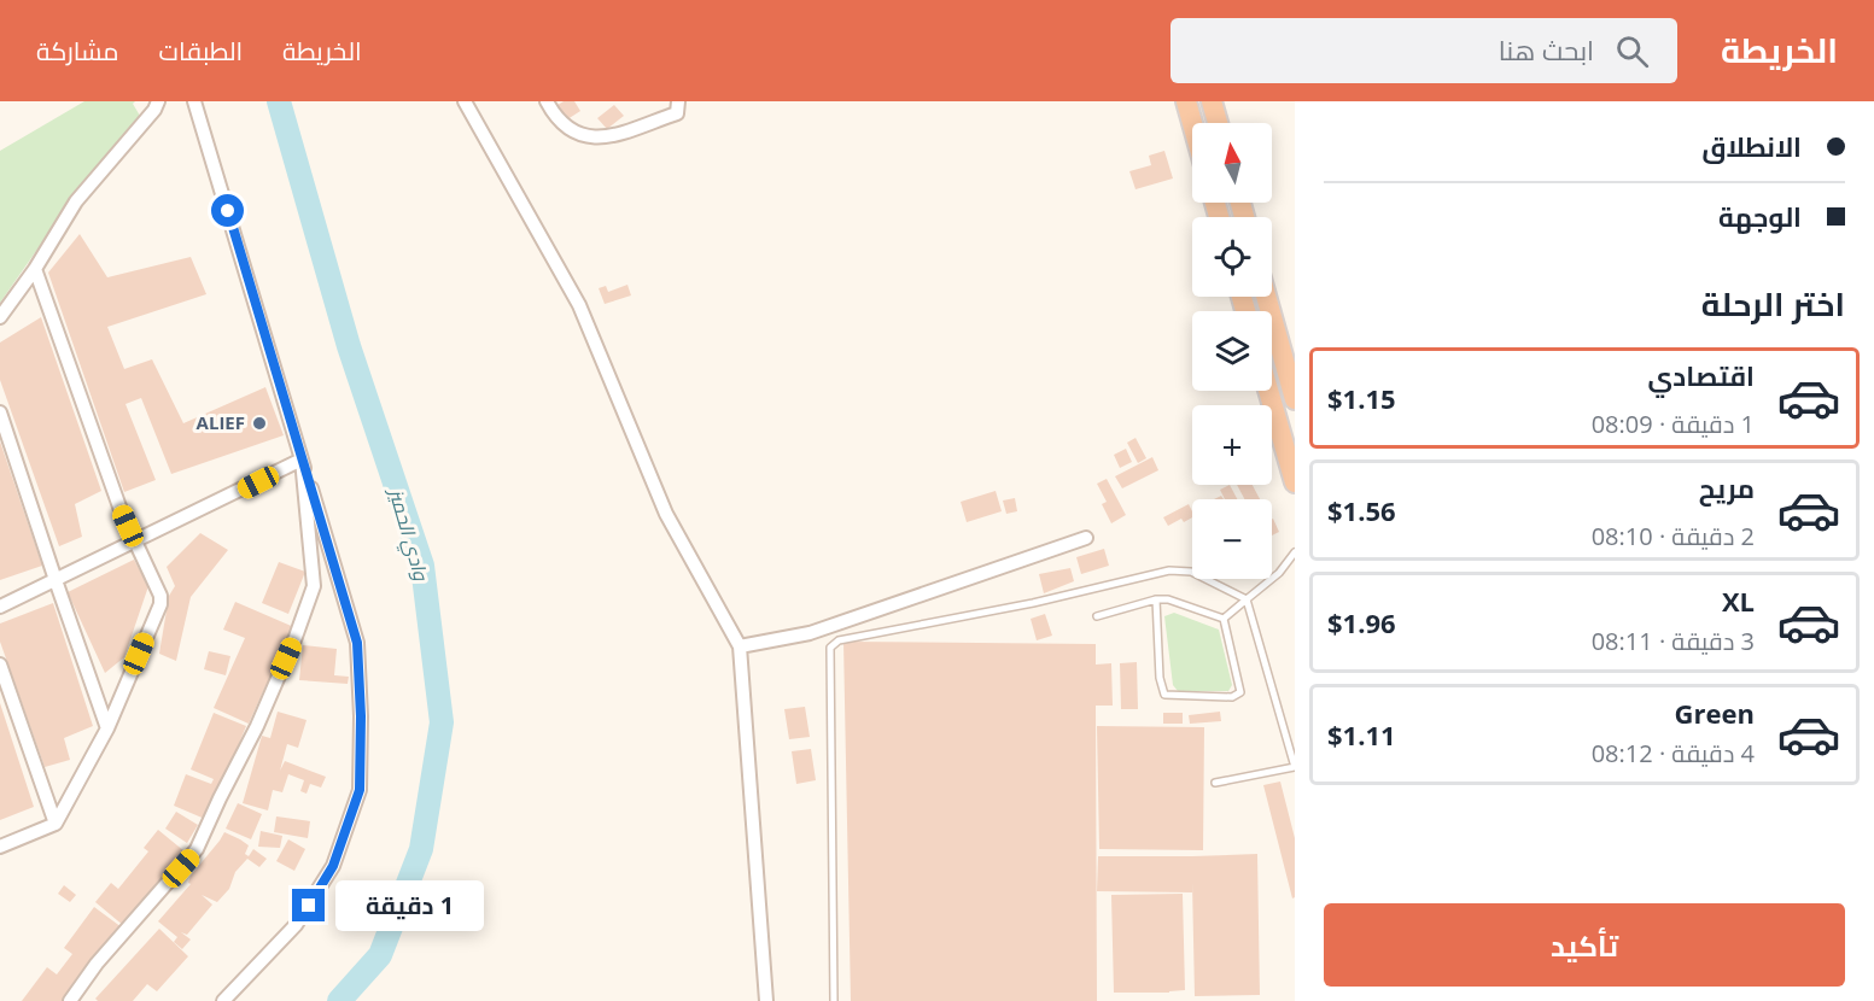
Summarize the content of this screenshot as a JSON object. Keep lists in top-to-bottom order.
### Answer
{
  "water": ["وادي الحميز"],
  "places": ["ALIEF"],
  "north": "top",
  "page": {
    "header": "الخريطة",
    "search": "ابحث هنا",
    "nav": ["الخريطة", "الطبقات", "مشاركة"],
    "banner": ["الانطلاق", "الوجهة"],
    "map_buttons": ["+", "−"],
    "heading": "اختر الرحلة",
    "list": [
      {
        "name": "اقتصادي",
        "note": "1 دقيقة · 08:09",
        "value": "$1.15"
      },
      {
        "name": "مريح",
        "note": "2 دقيقة · 08:10",
        "value": "$1.56"
      },
      {
        "name": "XL",
        "note": "3 دقيقة · 08:11",
        "value": "$1.96"
      },
      {
        "name": "Green",
        "note": "4 دقيقة · 08:12",
        "value": "$1.11"
      }
    ],
    "bubble": "1 دقيقة",
    "buttons": "تأكيد"
  }
}
